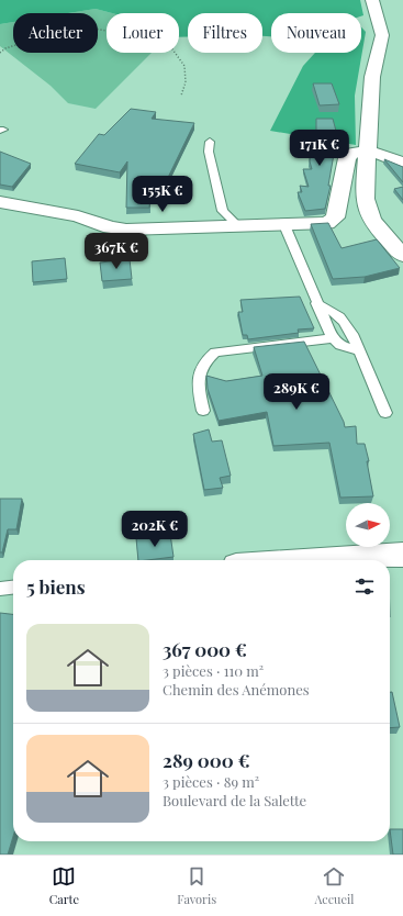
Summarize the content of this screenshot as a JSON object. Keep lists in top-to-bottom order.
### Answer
{
  "north": "right",
  "page": {
    "chip": [
      "Acheter",
      "Louer",
      "Filtres",
      "Nouveau"
    ],
    "price": [
      "171K €",
      "155K €",
      "367K €",
      "289K €",
      "202K €"
    ],
    "heading": "5 biens",
    "list": [
      {
        "name": "367 000 €",
        "note": "3 pièces · 110 m² · Chemin des Anémones"
      },
      {
        "name": "289 000 €",
        "note": "3 pièces · 89 m² · Boulevard de la Salette"
      }
    ],
    "tabs": ["Carte", "Favoris", "Accueil"]
  }
}
